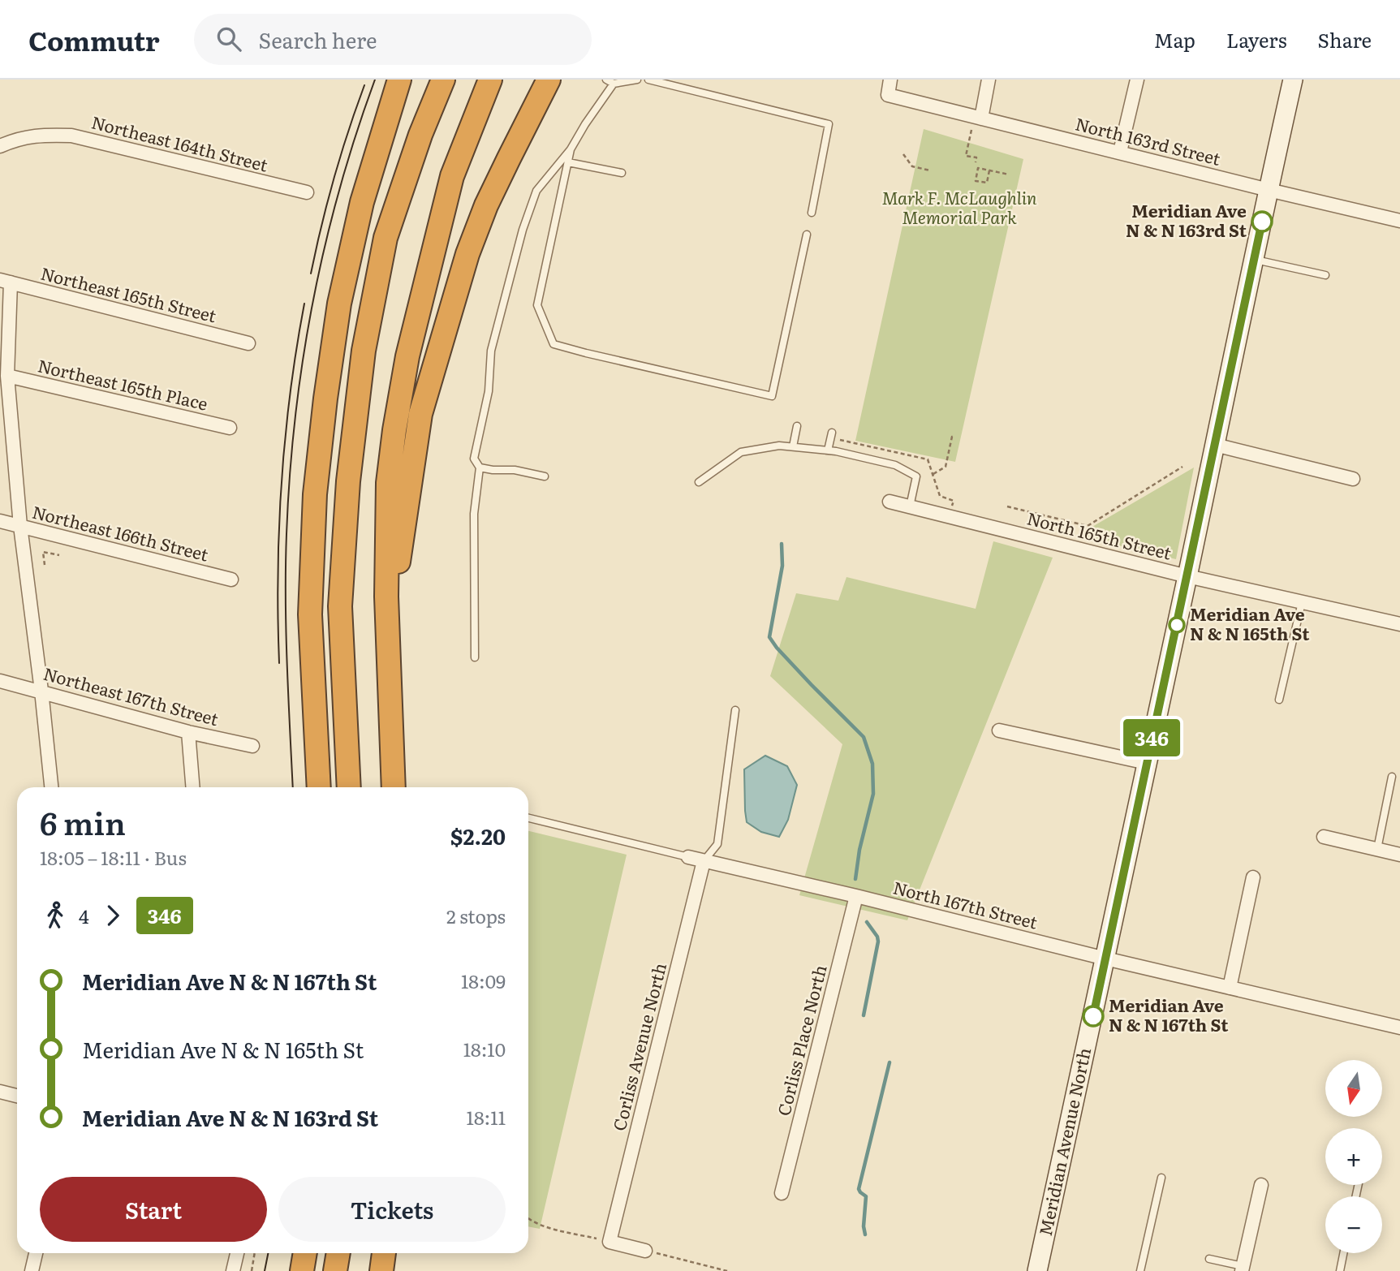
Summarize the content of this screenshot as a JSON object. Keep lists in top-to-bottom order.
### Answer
{
  "streets": {
    "street": [
      "North 163rd Street",
      "Northeast 164th Street",
      "Northeast 165th Street",
      "Northeast 165th Place",
      "Northeast 166th Street",
      "North 165th Street",
      "Northeast 167th Street",
      "North 167th Street",
      "Corliss Place North",
      "Corliss Avenue North",
      "Meridian Avenue North"
    ]
  },
  "crossings": [
    ["North 163rd Street", "Meridian Avenue North"],
    ["North 165th Street", "Meridian Avenue North"],
    ["North 167th Street", "Corliss Place North"],
    ["North 167th Street", "Corliss Avenue North"],
    ["North 167th Street", "Meridian Avenue North"]
  ],
  "parks": ["Mark F. McLaughlin Memorial Park"],
  "places": ["Meridian Ave N & N 163rd St", "Meridian Ave N & N 165th St", "Meridian Ave N & N 167th St"],
  "lines": ["bus line 346"],
  "north": "bottom",
  "page": {
    "header": "Commutr",
    "search": "Search here",
    "nav": ["Map", "Layers", "Share"],
    "on_map": "346",
    "heading": ["6 min", "18:05 – 18:11 · Bus", "$2.20"],
    "legs": ["4", "346", "2 stops"],
    "list": [
      {
        "name": "Meridian Ave N & N 167th St",
        "value": "18:09"
      },
      {
        "name": "Meridian Ave N & N 165th St",
        "value": "18:10"
      },
      {
        "name": "Meridian Ave N & N 163rd St",
        "value": "18:11"
      }
    ],
    "map_buttons": ["+", "−"],
    "buttons": ["Start", "Tickets"]
  }
}
